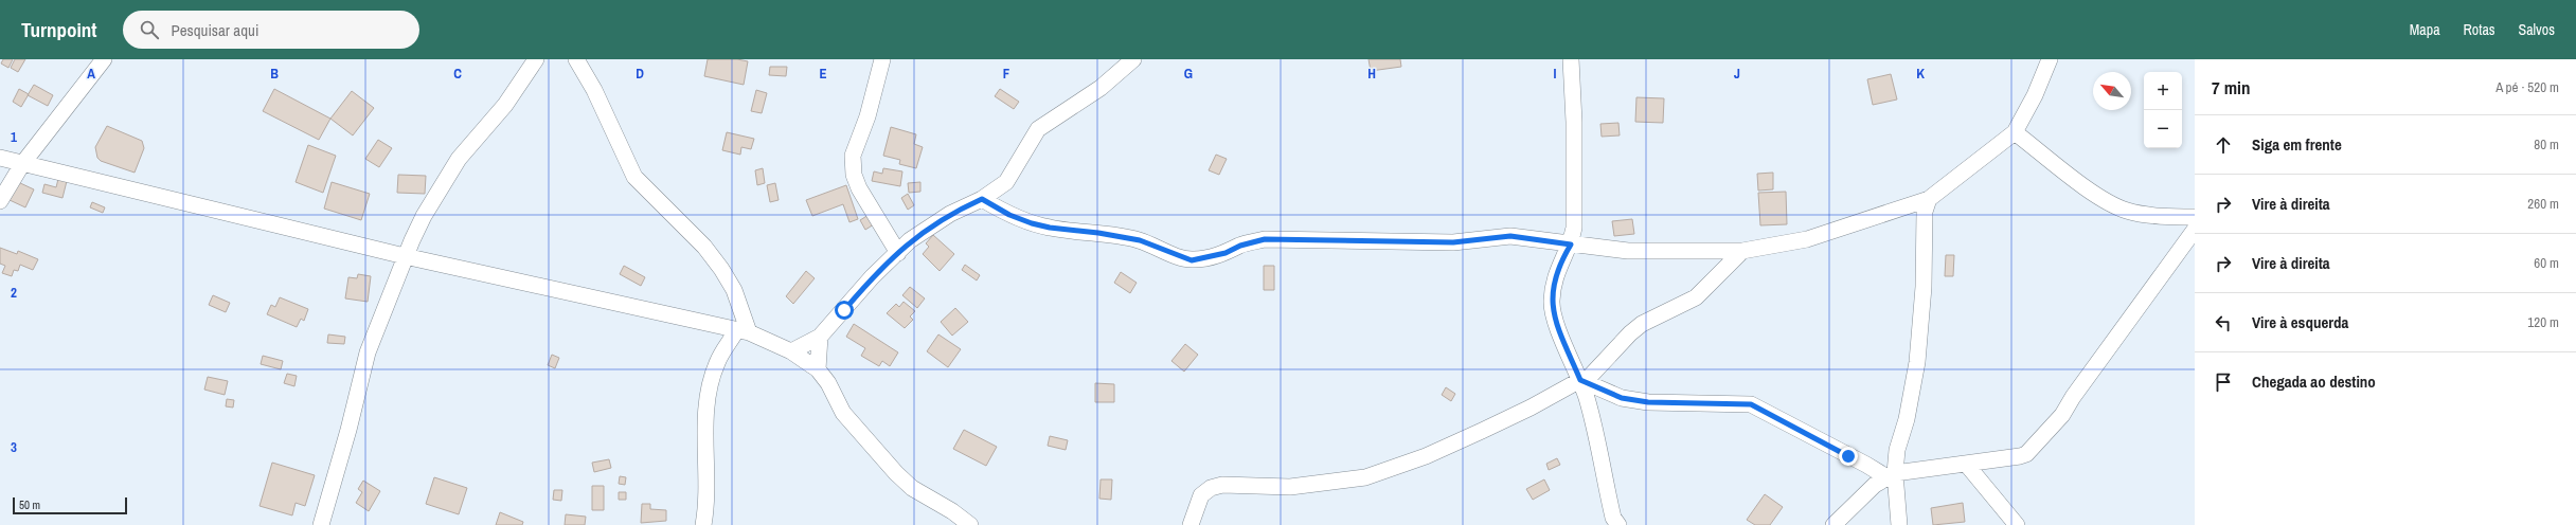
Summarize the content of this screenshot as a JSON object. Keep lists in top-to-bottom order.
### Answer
{
  "scale_bar": "50 m",
  "north": "top left",
  "page": {
    "header": "Turnpoint",
    "search": "Pesquisar aqui",
    "nav": ["Mapa", "Rotas", "Salvos"],
    "heading": ["7 min", "A pé · 520 m"],
    "map_buttons": ["+", "−"],
    "list": [
      ["Siga em frente", "80 m"],
      ["Vire à direita", "260 m"],
      ["Vire à direita", "60 m"],
      ["Vire à esquerda", "120 m"],
      "Chegada ao destino"
    ],
    "scale": "50 m"
  },
  "grid": {
    "columns": [
      "A",
      "B",
      "C",
      "D",
      "E",
      "F",
      "G",
      "H",
      "I",
      "J",
      "K"
    ],
    "rows": ["1", "2", "3"]
  }
}
